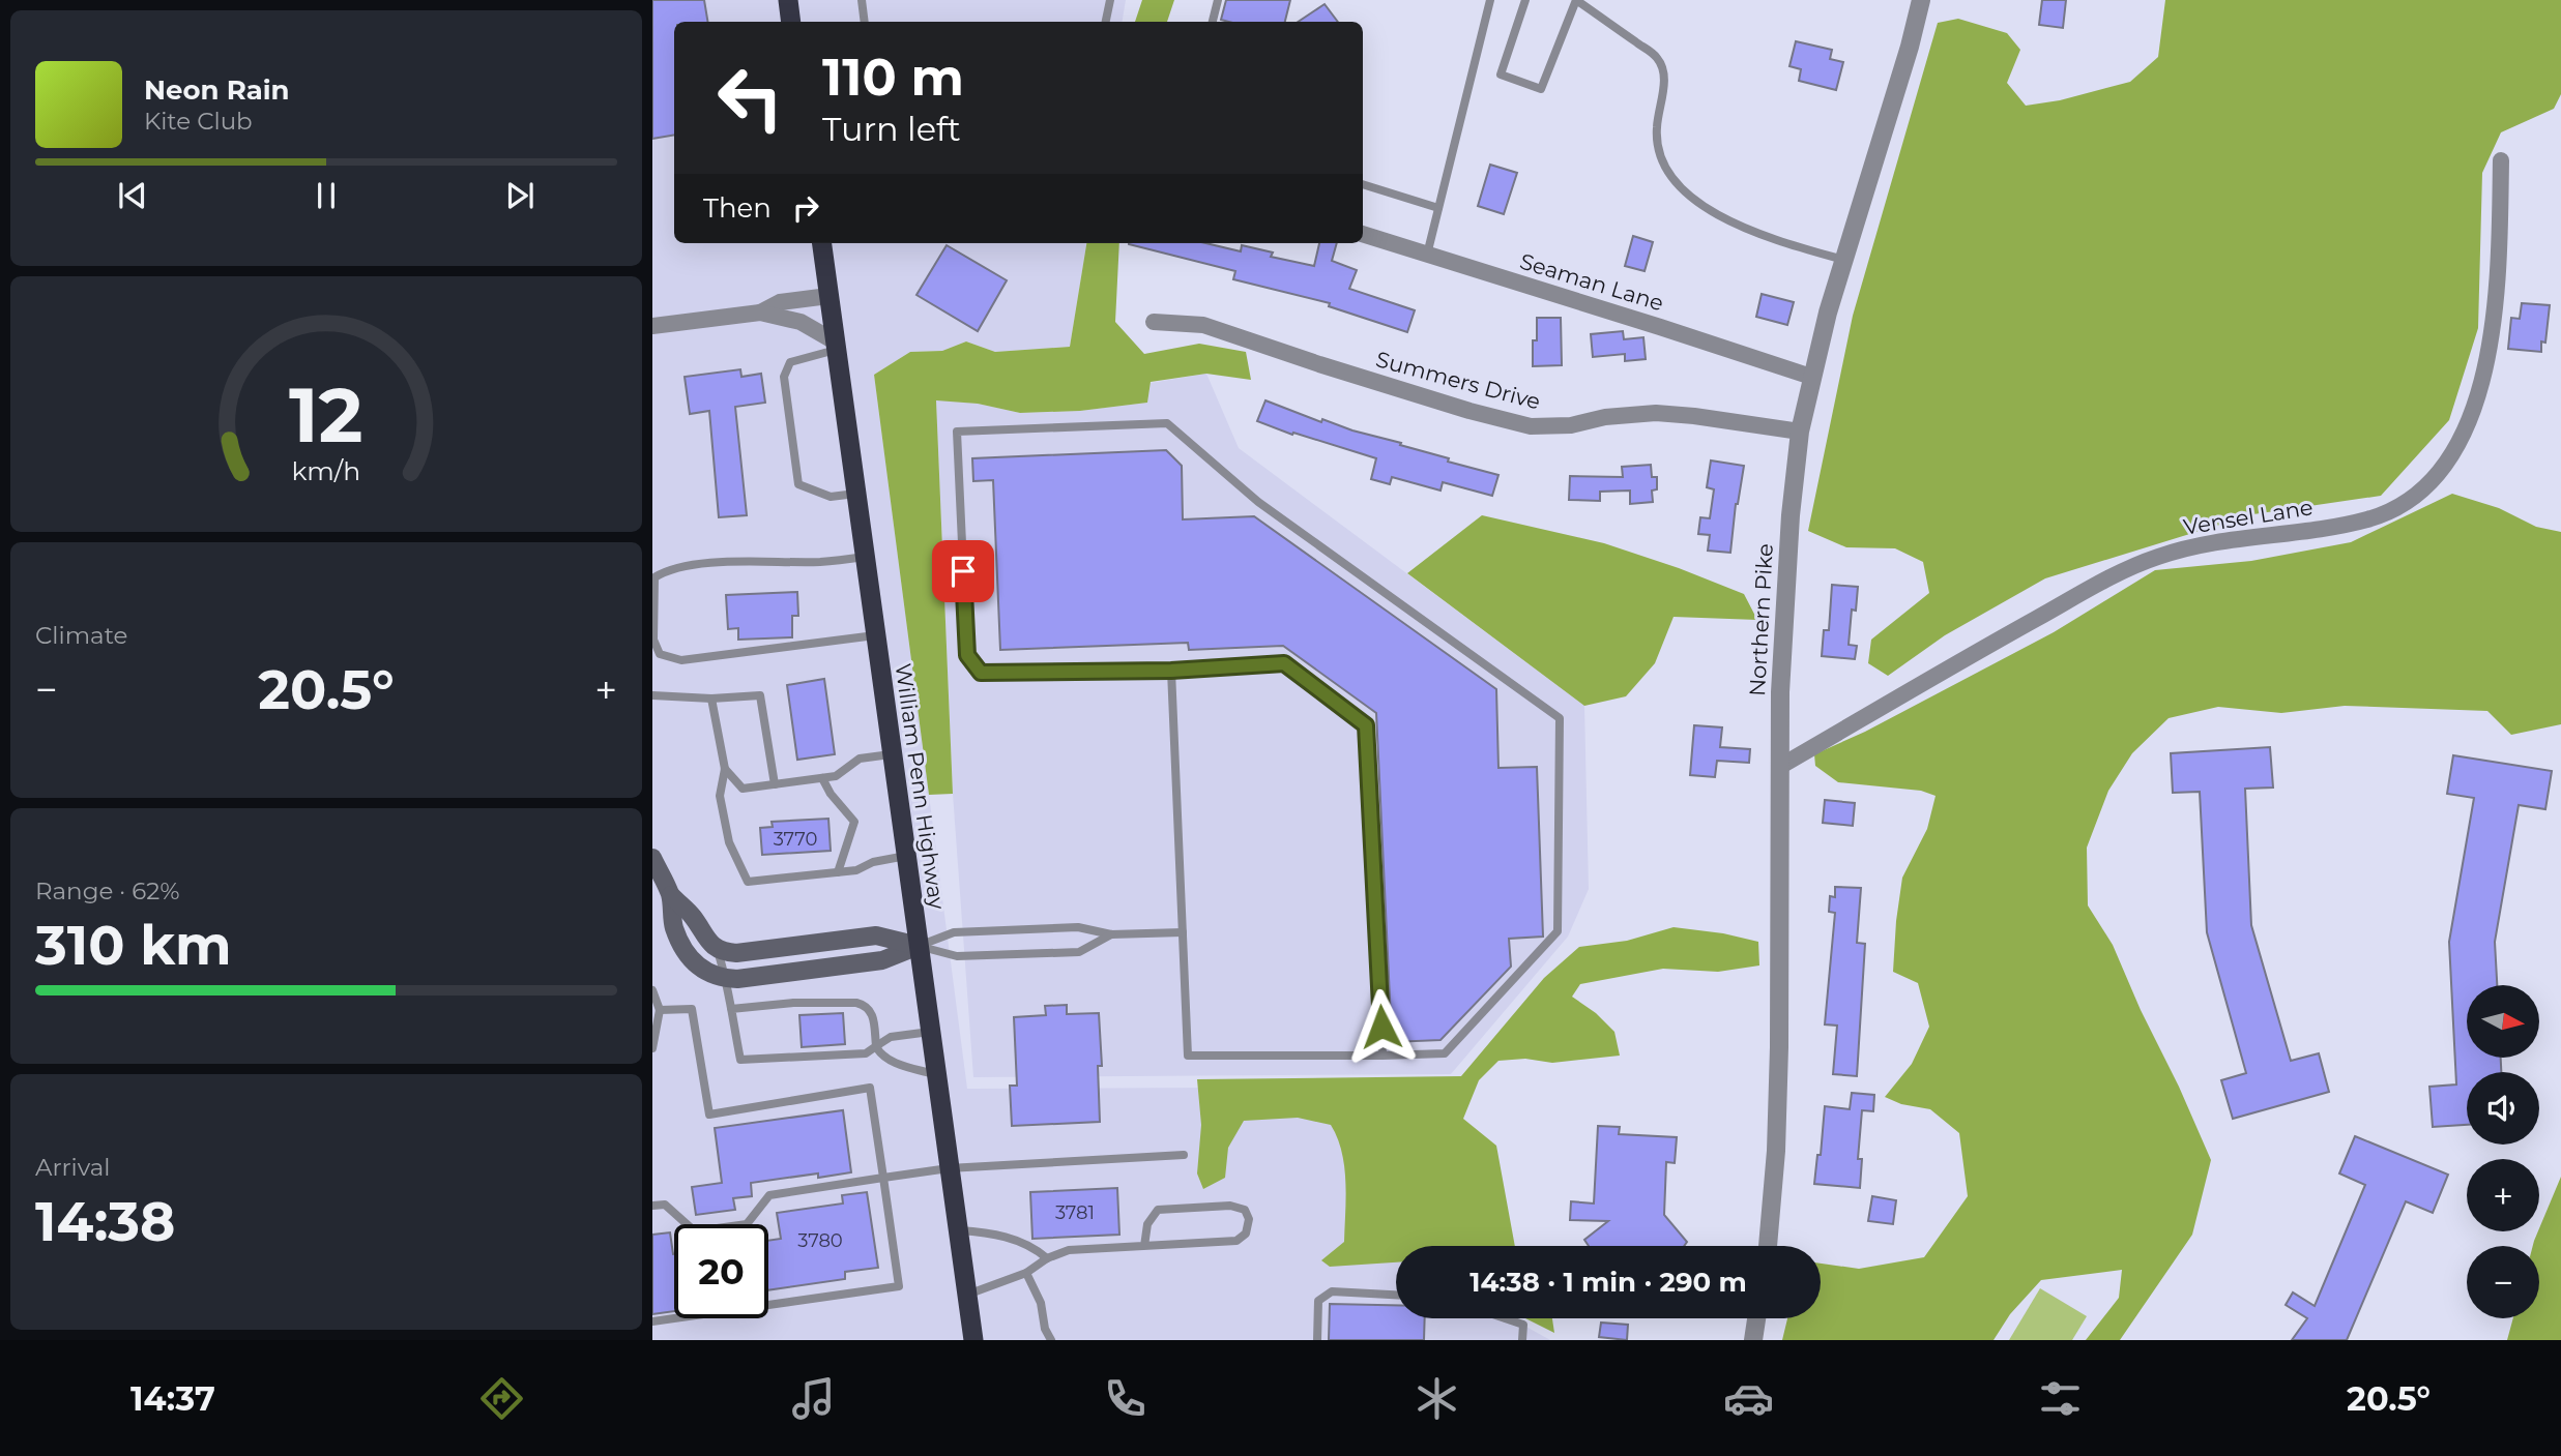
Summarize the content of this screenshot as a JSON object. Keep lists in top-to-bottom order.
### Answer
{
  "streets": {
    "highway": ["William Penn Highway"],
    "street": [
      "Seaman Lane",
      "Summers Drive",
      "Vensel Lane",
      "Northern Pike"
    ]
  },
  "crossings": [
    ["Seaman Lane", "Northern Pike"],
    ["Summers Drive", "Northern Pike"],
    ["Vensel Lane", "Northern Pike"]
  ],
  "house_numbers": ["3770", "3781", "3780"],
  "north": "right",
  "page": {
    "turn": ["110 m", "Turn left"],
    "song": ["Neon Rain", "Kite Club"],
    "then": "Then",
    "tile": [
      "Climate",
      ["Range · 62%", "310 km"],
      ["Arrival", "14:38"]
    ],
    "heat": ["−", "20.5°", "+"],
    "map_buttons": ["+", "−"],
    "limit": "20",
    "trip": "14:38 · 1 min · 290 m",
    "tabs": ["14:37", "20.5°"],
    "gauge": ["12", "km/h"]
  }
}
